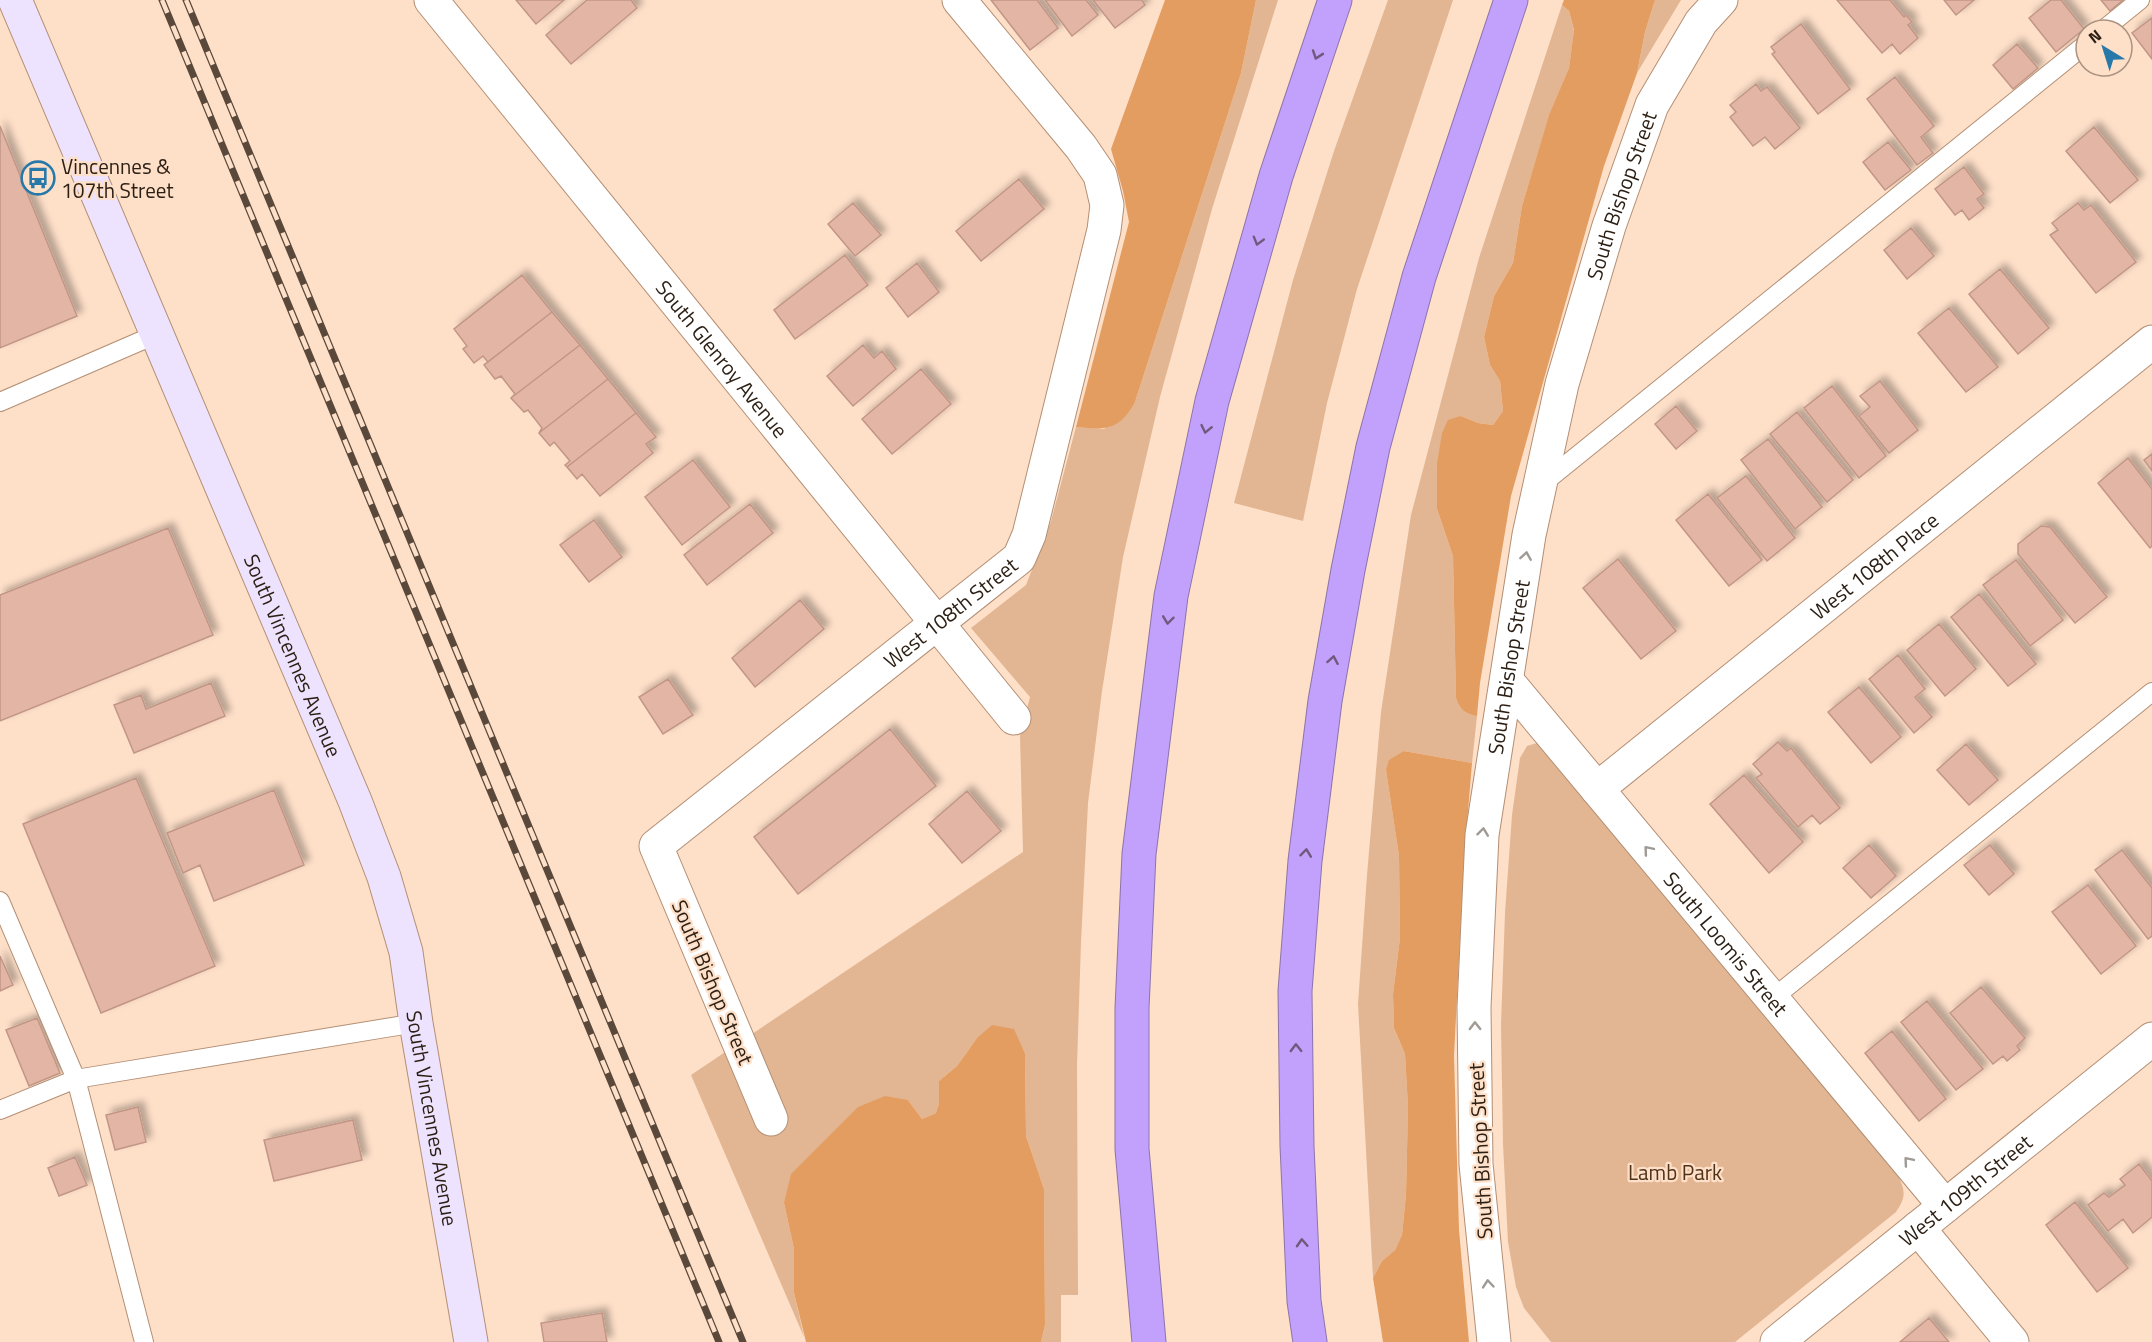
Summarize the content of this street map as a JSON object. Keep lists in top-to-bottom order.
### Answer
{
  "streets": {
    "main road": ["South Vincennes Avenue"],
    "street": [
      "South Bishop Street",
      "South Glenroy Avenue",
      "West 108th Place",
      "West 108th Street",
      "South Loomis Street",
      "West 109th Street"
    ]
  },
  "crossings": [
    ["South Bishop Street", "West 108th Street"],
    ["South Bishop Street", "South Loomis Street"],
    ["South Glenroy Avenue", "West 108th Street"],
    ["West 108th Place", "South Loomis Street"],
    ["South Loomis Street", "West 109th Street"]
  ],
  "one_way": ["South Bishop Street", "South Loomis Street"],
  "parks": ["Lamb Park"],
  "places": {
    "bus stop": ["Vincennes & 107th Street"]
  },
  "north": "top left"
}
